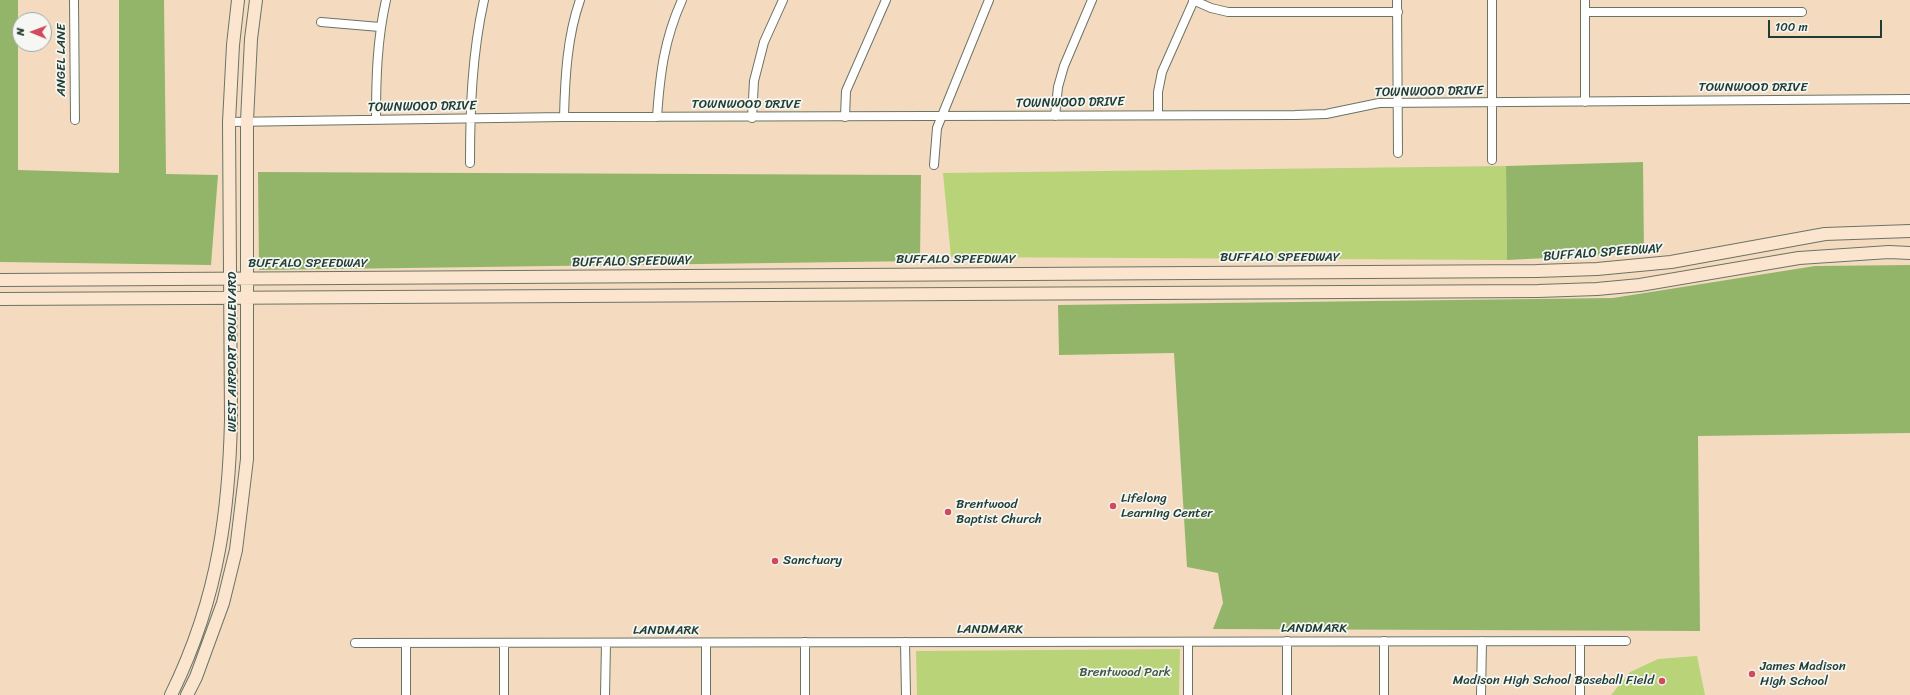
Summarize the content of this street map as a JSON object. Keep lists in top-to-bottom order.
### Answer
{
  "streets": {
    "main road": ["BUFFALO SPEEDWAY", "WEST AIRPORT BOULEVARD"],
    "street": ["ANGEL LANE", "TOWNWOOD DRIVE", "LANDMARK"]
  },
  "crossings": [
    ["TOWNWOOD DRIVE", "WEST AIRPORT BOULEVARD"],
    ["BUFFALO SPEEDWAY", "WEST AIRPORT BOULEVARD"]
  ],
  "parks": ["Brentwood Park"],
  "places": [
    "Lifelong Learning Center",
    "Brentwood Baptist Church",
    "Sanctuary",
    "James Madison High School",
    "Madison High School Baseball Field"
  ],
  "scale_bar": "100 m",
  "north": "left"
}
